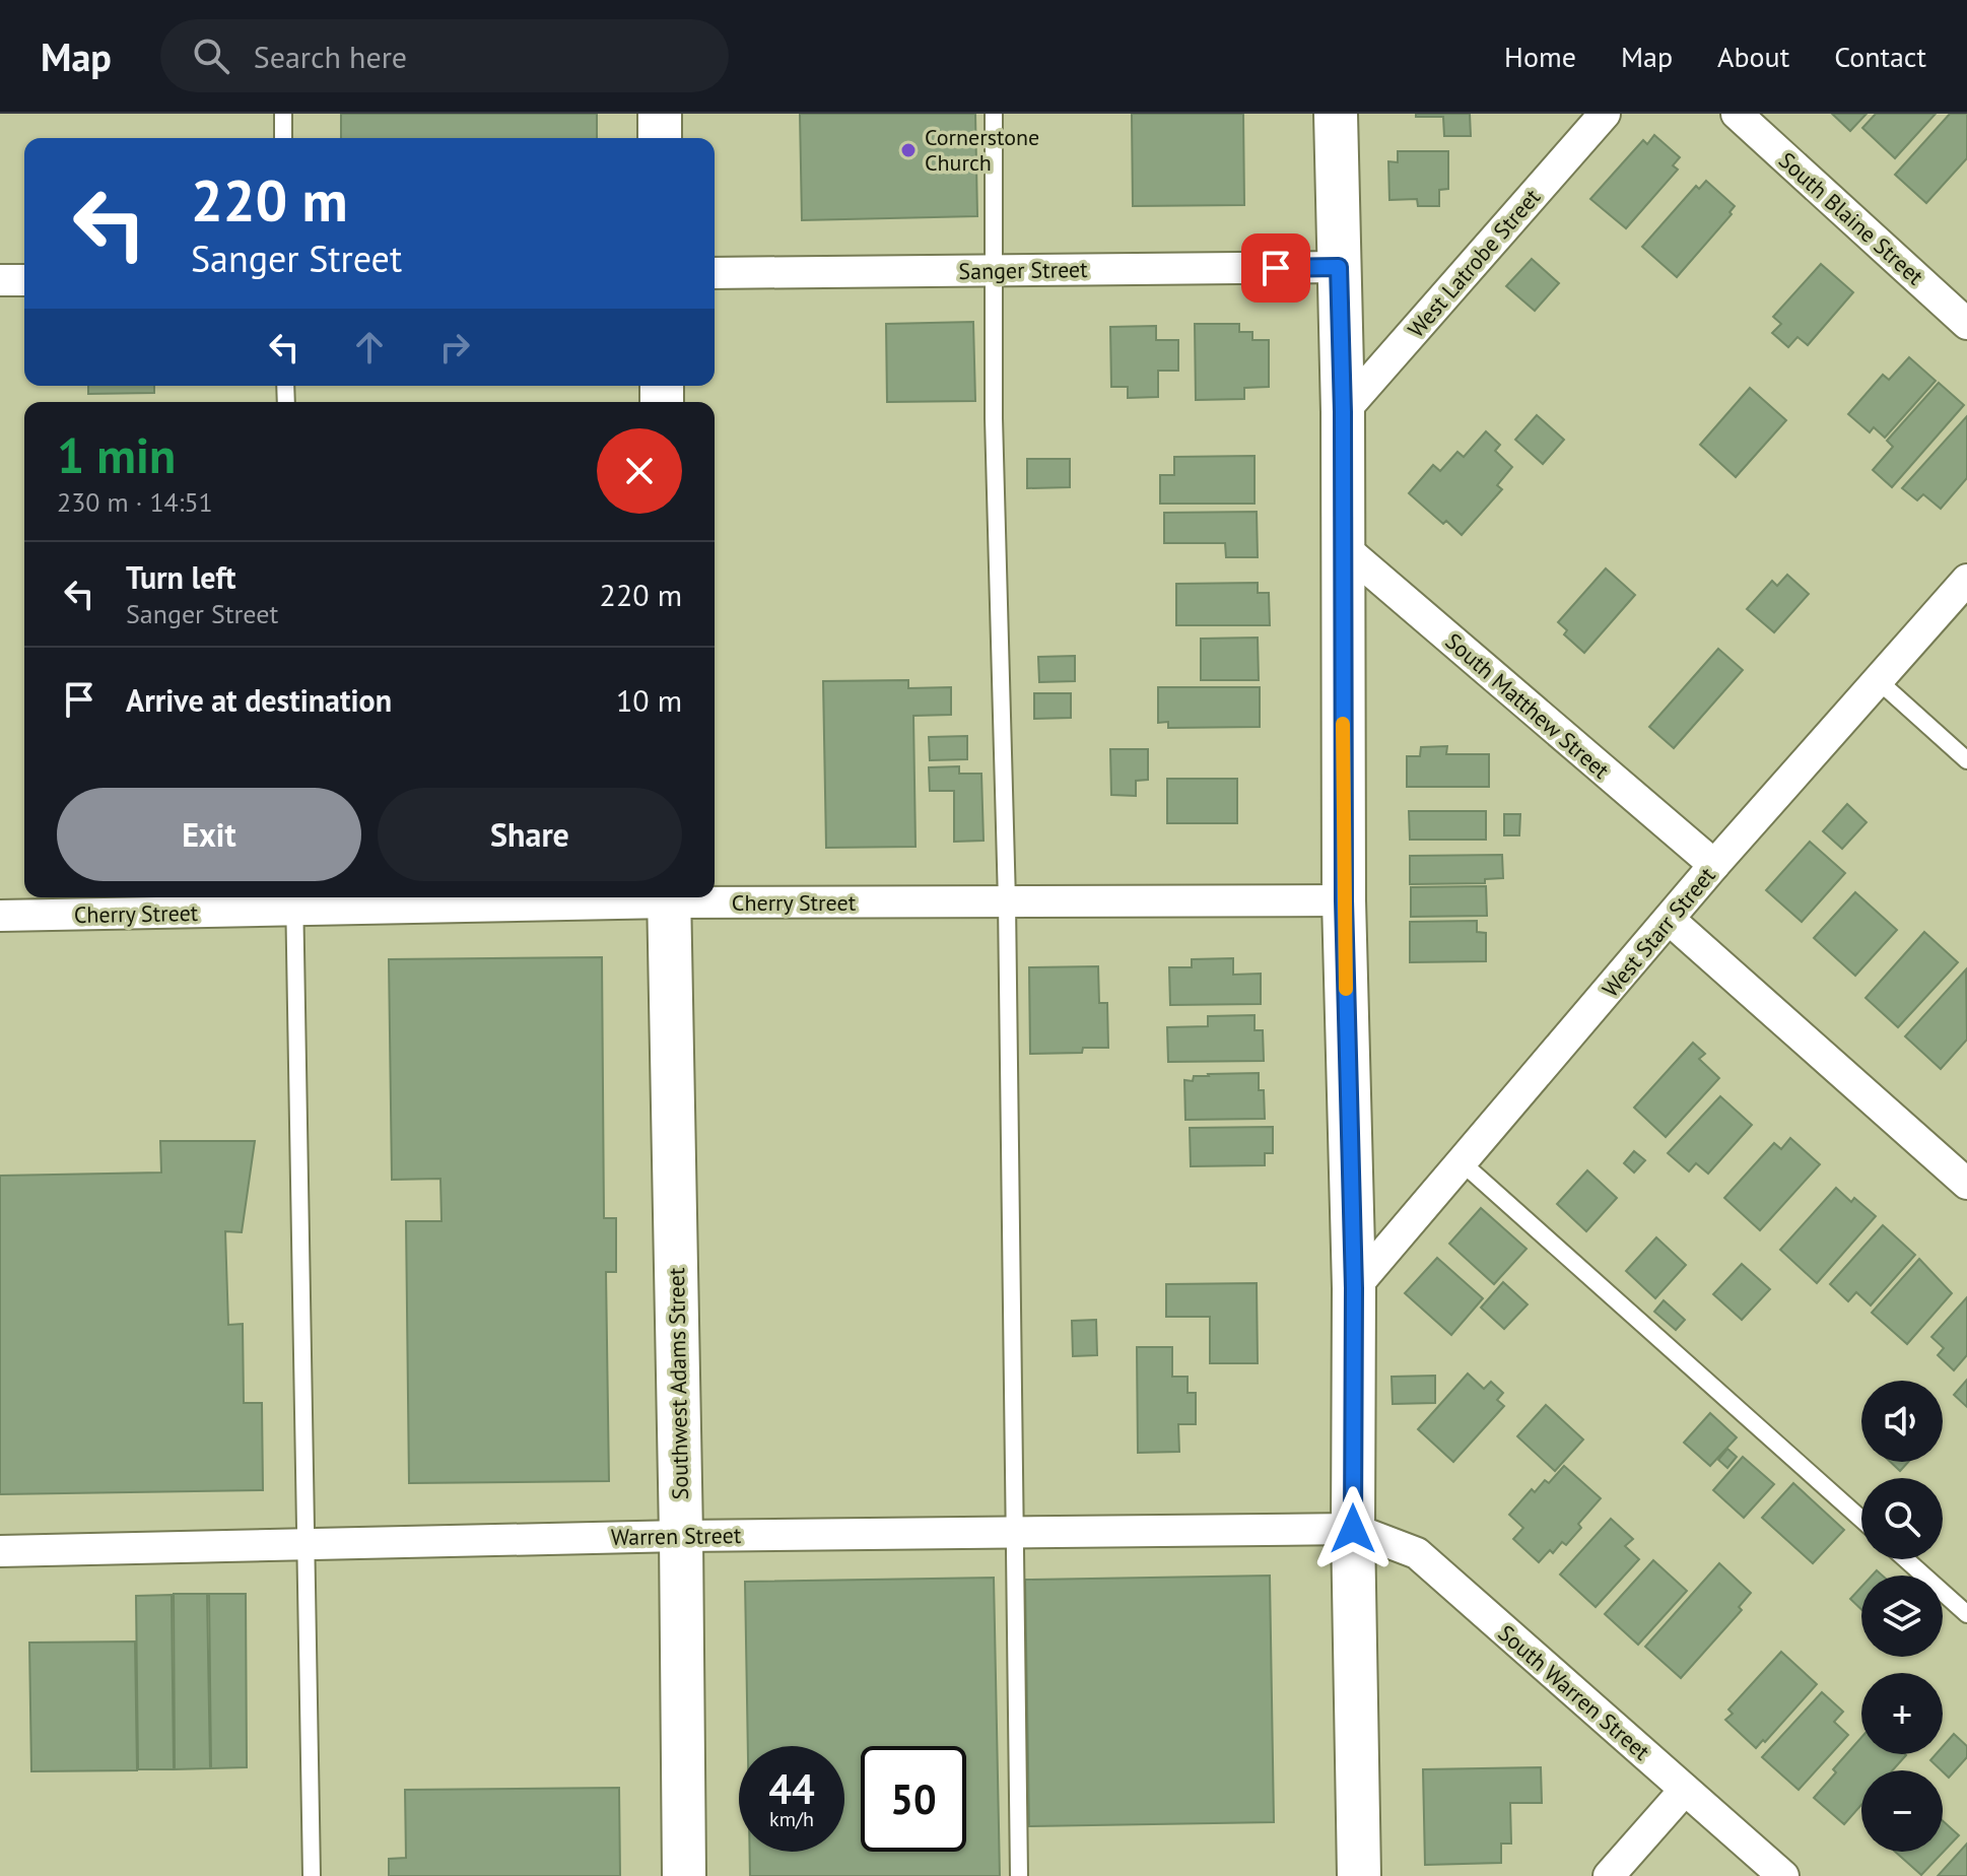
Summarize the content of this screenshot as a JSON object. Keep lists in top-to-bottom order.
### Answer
{
  "streets": {
    "main road": ["Southwest Adams Street"],
    "street": [
      "South Blaine Street",
      "West Latrobe Street",
      "Sanger Street",
      "South Matthew Street",
      "Cherry Street",
      "West Starr Street",
      "Warren Street",
      "South Warren Street"
    ]
  },
  "crossings": [
    ["South Matthew Street", "West Starr Street"],
    ["Cherry Street", "Southwest Adams Street"],
    ["Southwest Adams Street", "Warren Street"],
    ["Warren Street", "South Warren Street"]
  ],
  "places": ["Cornerstone Church"],
  "page": {
    "header": "Map",
    "search": "Search here",
    "nav": [
      "Home",
      "Map",
      "About",
      "Contact"
    ],
    "turn": ["220 m", "Sanger Street"],
    "heading": ["1 min", "230 m · 14:51"],
    "list": [
      {
        "name": "Turn left",
        "note": "Sanger Street",
        "value": "220 m"
      },
      {
        "name": "Arrive at destination",
        "value": "10 m"
      }
    ],
    "buttons": ["Exit", "Share"],
    "map_buttons": ["+", "−"],
    "speed": "44 km/h",
    "limit": "50"
  }
}
